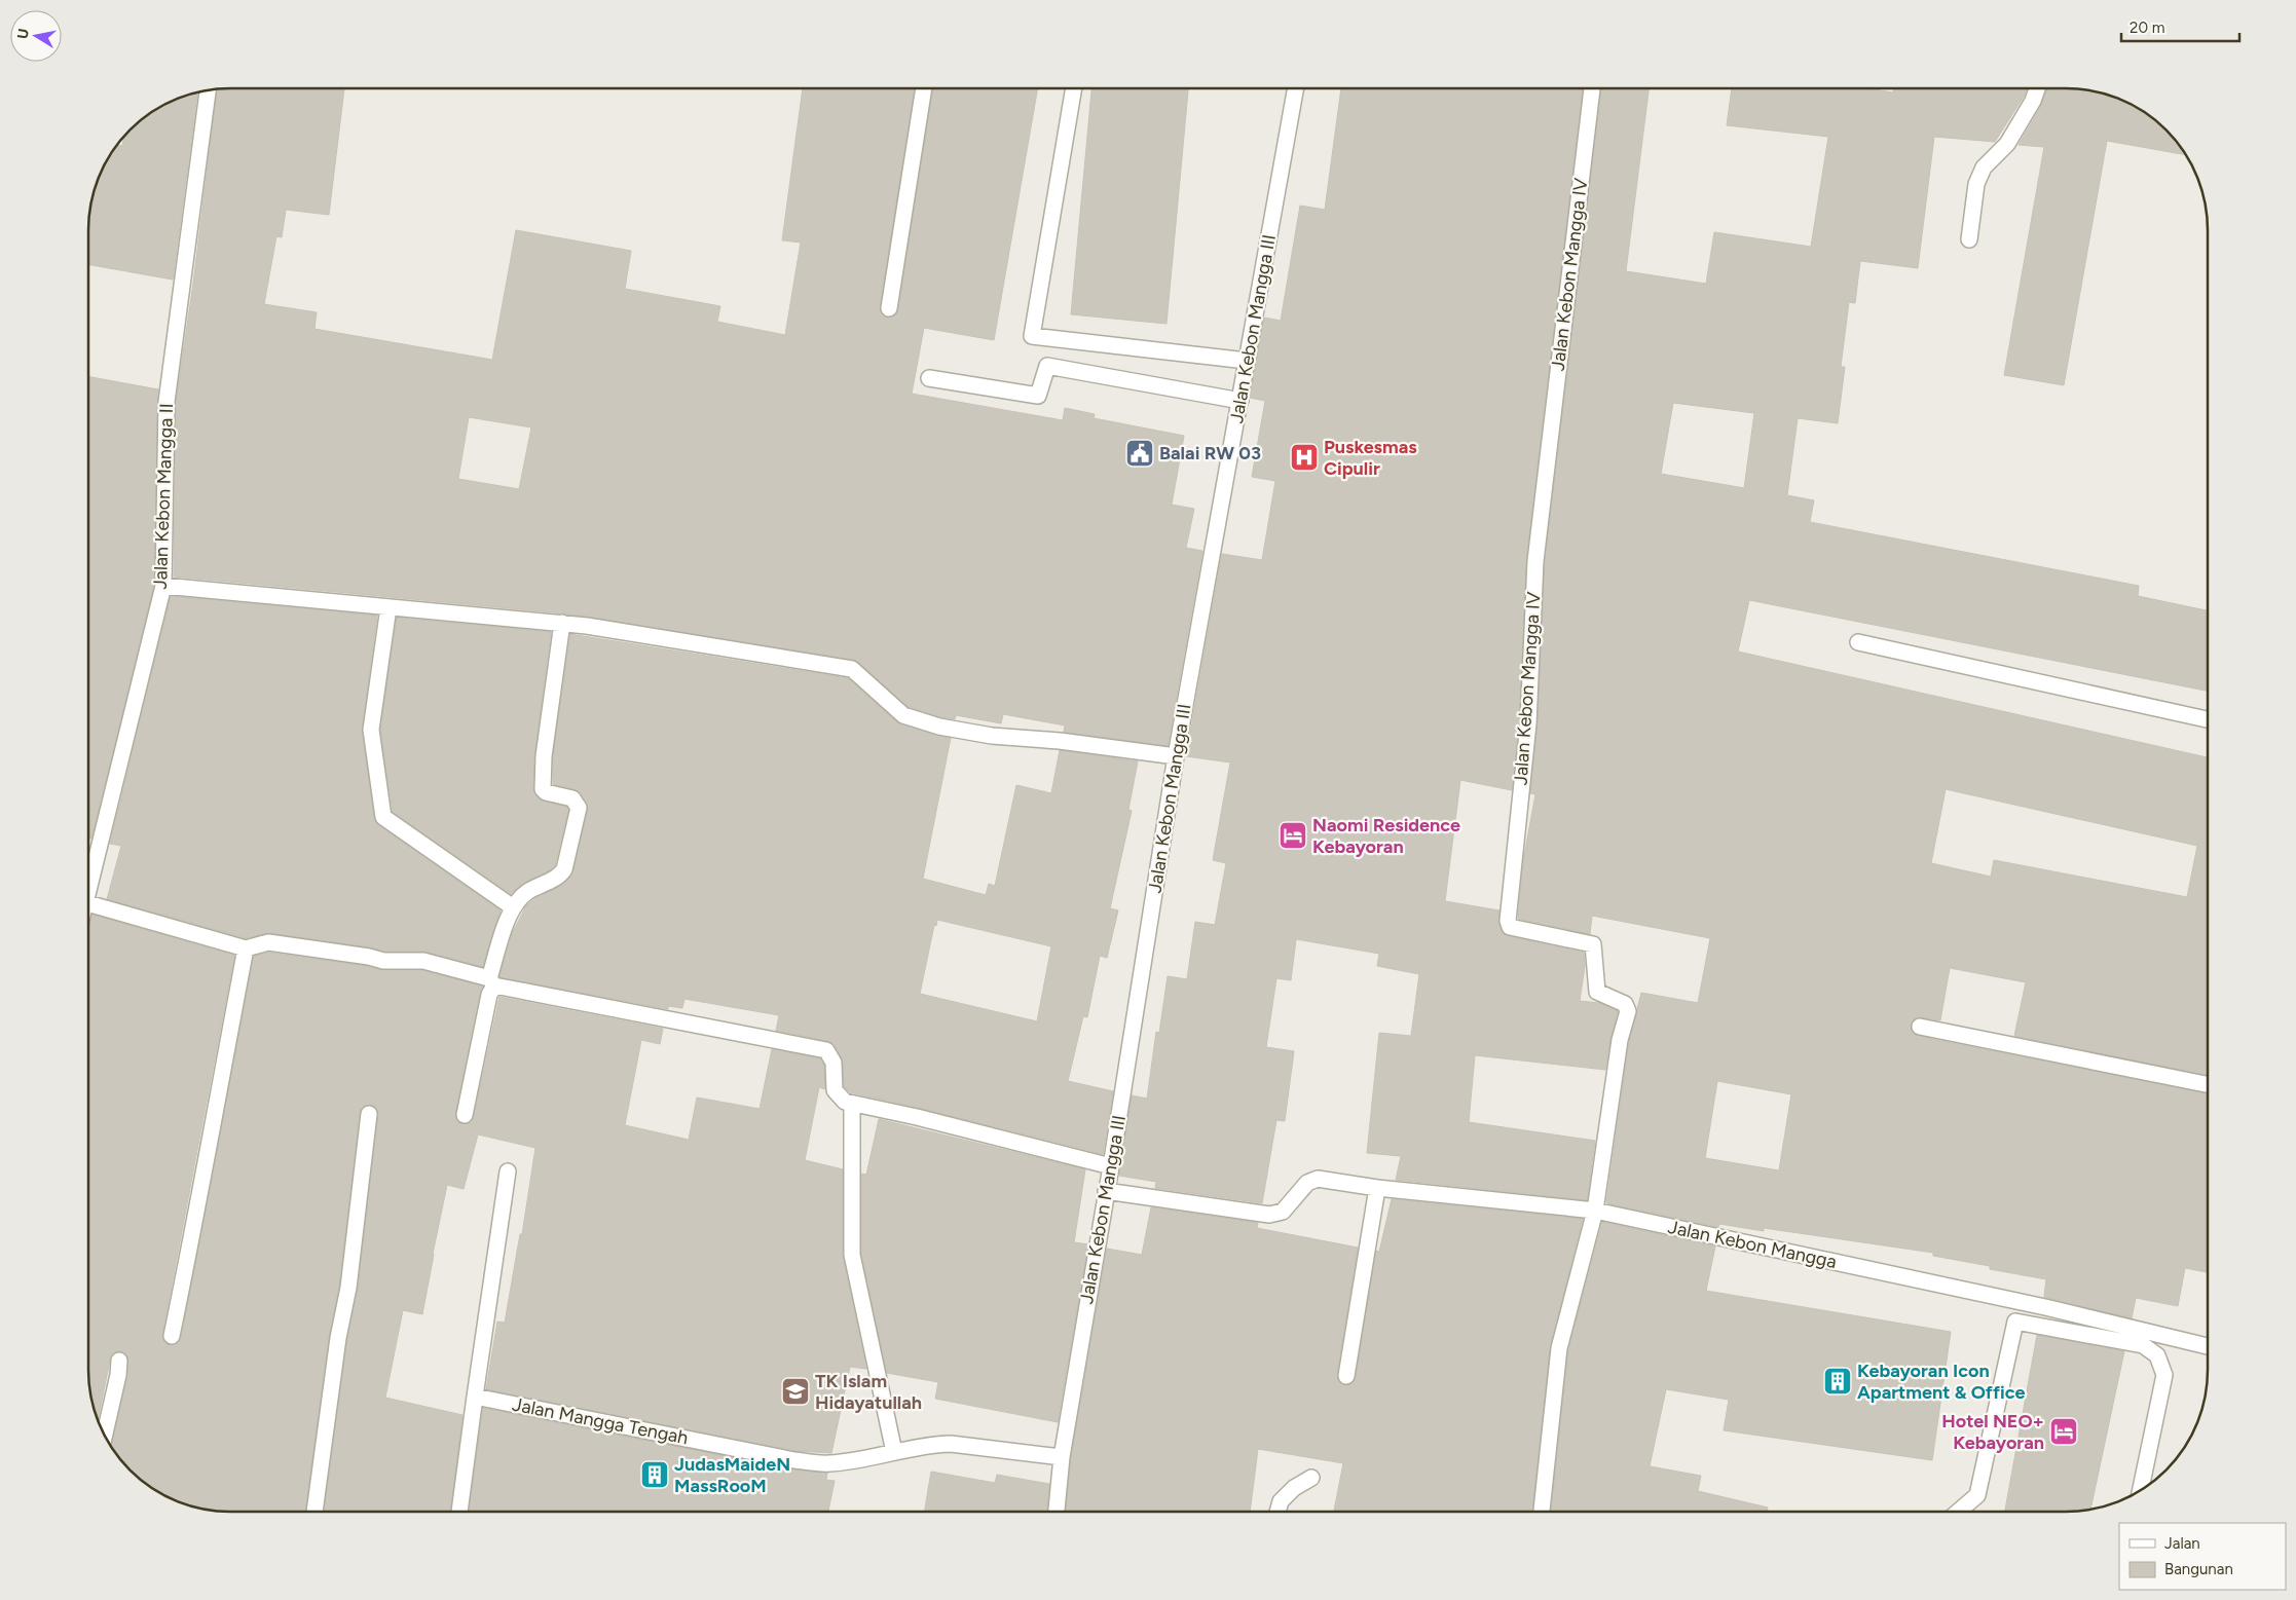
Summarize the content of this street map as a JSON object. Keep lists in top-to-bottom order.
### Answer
{
  "streets": {
    "street": [
      "Jalan Kebon Mangga IV",
      "Jalan Kebon Mangga III",
      "Jalan Kebon Mangga II",
      "Jalan Kebon Mangga",
      "Jalan Mangga Tengah"
    ]
  },
  "crossings": [
    ["Jalan Kebon Mangga IV", "Jalan Kebon Mangga"],
    ["Jalan Kebon Mangga III", "Jalan Kebon Mangga"],
    ["Jalan Kebon Mangga III", "Jalan Mangga Tengah"]
  ],
  "places": {
    "public building": ["Balai RW 03"],
    "hospital": ["Puskesmas Cipulir"],
    "hotel": ["Naomi Residence Kebayoran", "Hotel NEO+ Kebayoran"],
    "building": ["Kebayoran Icon Apartment & Office", "JudasMaideN MassRooM"],
    "school or university": ["TK Islam Hidayatullah"]
  },
  "legend": ["Jalan", "Bangunan"],
  "scale_bar": "20 m",
  "north": "left"
}
